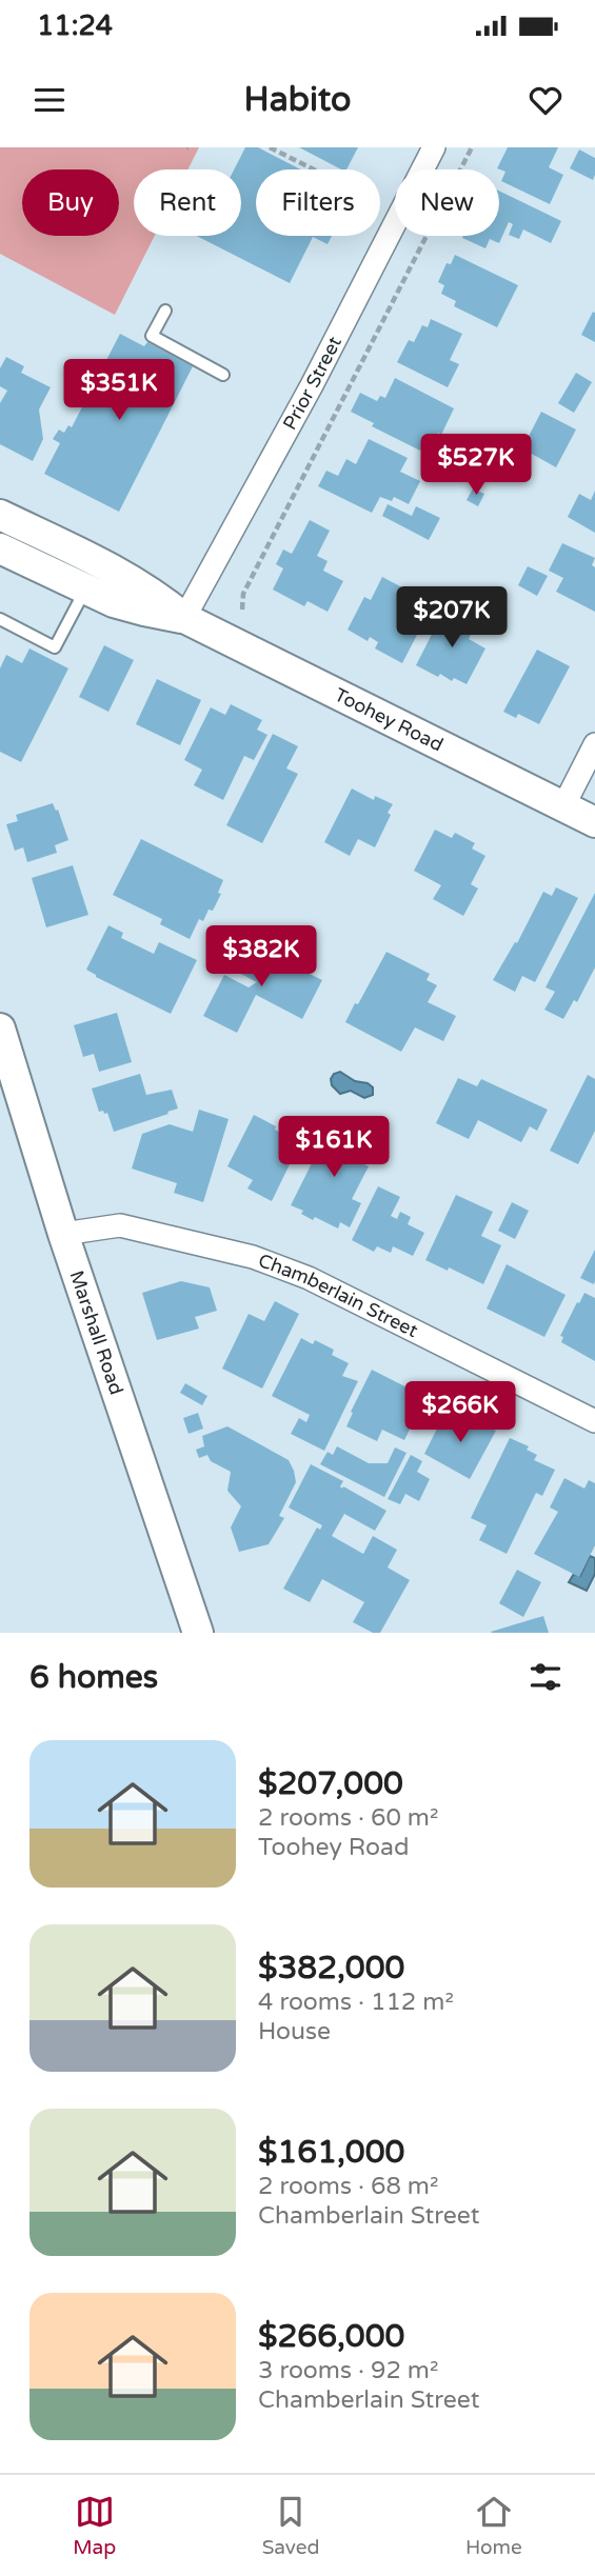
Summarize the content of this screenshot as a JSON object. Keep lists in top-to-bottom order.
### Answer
{
  "streets": {
    "main road": ["Toohey Road", "Marshall Road"],
    "street": ["Prior Street", "Chamberlain Street"]
  },
  "crossings": [
    ["Prior Street", "Toohey Road"],
    ["Chamberlain Street", "Marshall Road"]
  ],
  "page": {
    "status": "11:24",
    "header": "Habito",
    "chip": [
      "Buy",
      "Rent",
      "Filters",
      "New"
    ],
    "price": [
      "$351K",
      "$527K",
      "$207K",
      "$382K",
      "$161K",
      "$266K"
    ],
    "heading": "6 homes",
    "list": [
      {
        "name": "$207,000",
        "note": "2 rooms · 60 m² · Toohey Road"
      },
      {
        "name": "$382,000",
        "note": "4 rooms · 112 m² · House"
      },
      {
        "name": "$161,000",
        "note": "2 rooms · 68 m² · Chamberlain Street"
      },
      {
        "name": "$266,000",
        "note": "3 rooms · 92 m² · Chamberlain Street"
      }
    ],
    "tabs": ["Map", "Saved", "Home"]
  }
}
